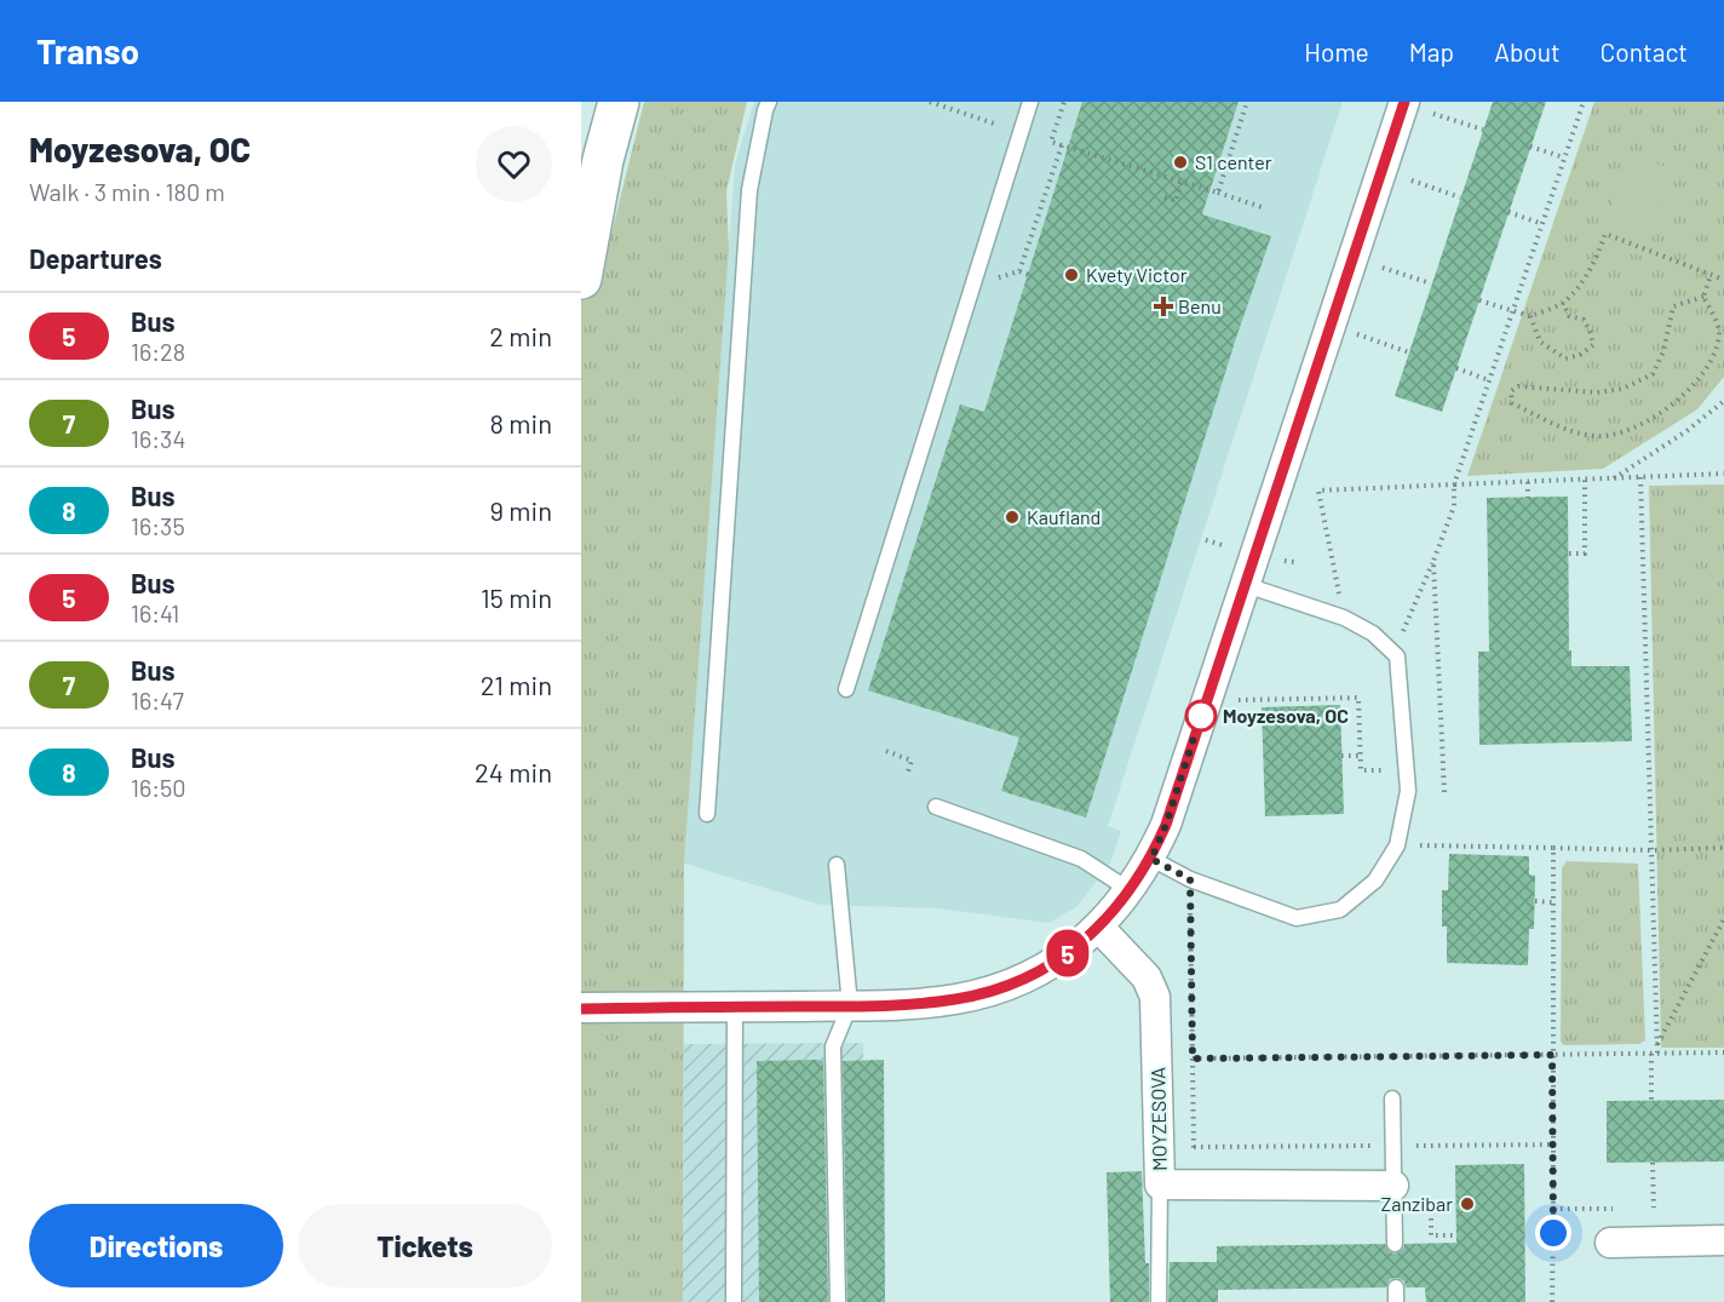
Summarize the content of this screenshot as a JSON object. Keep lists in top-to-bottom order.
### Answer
{
  "streets": {
    "street": ["MOYZESOVA"]
  },
  "places": {
    "other": [
      "S1 center",
      "Kvety Victor",
      "Kaufland",
      "Moyzesova, OC",
      "Zanzibar"
    ],
    "health": ["Benu"]
  },
  "lines": ["bus line 5"],
  "page": {
    "header": "Transo",
    "nav": [
      "Home",
      "Map",
      "About",
      "Contact"
    ],
    "heading": [
      ["Moyzesova, OC", "Walk · 3 min · 180 m"],
      "Departures"
    ],
    "on_map": "5",
    "list": [
      {
        "mark": "5",
        "name": "Bus",
        "note": "16:28",
        "value": "2 min"
      },
      {
        "mark": "7",
        "name": "Bus",
        "note": "16:34",
        "value": "8 min"
      },
      {
        "mark": "8",
        "name": "Bus",
        "note": "16:35",
        "value": "9 min"
      },
      {
        "mark": "5",
        "name": "Bus",
        "note": "16:41",
        "value": "15 min"
      },
      {
        "mark": "7",
        "name": "Bus",
        "note": "16:47",
        "value": "21 min"
      },
      {
        "mark": "8",
        "name": "Bus",
        "note": "16:50",
        "value": "24 min"
      }
    ],
    "buttons": ["Directions", "Tickets"]
  }
}
